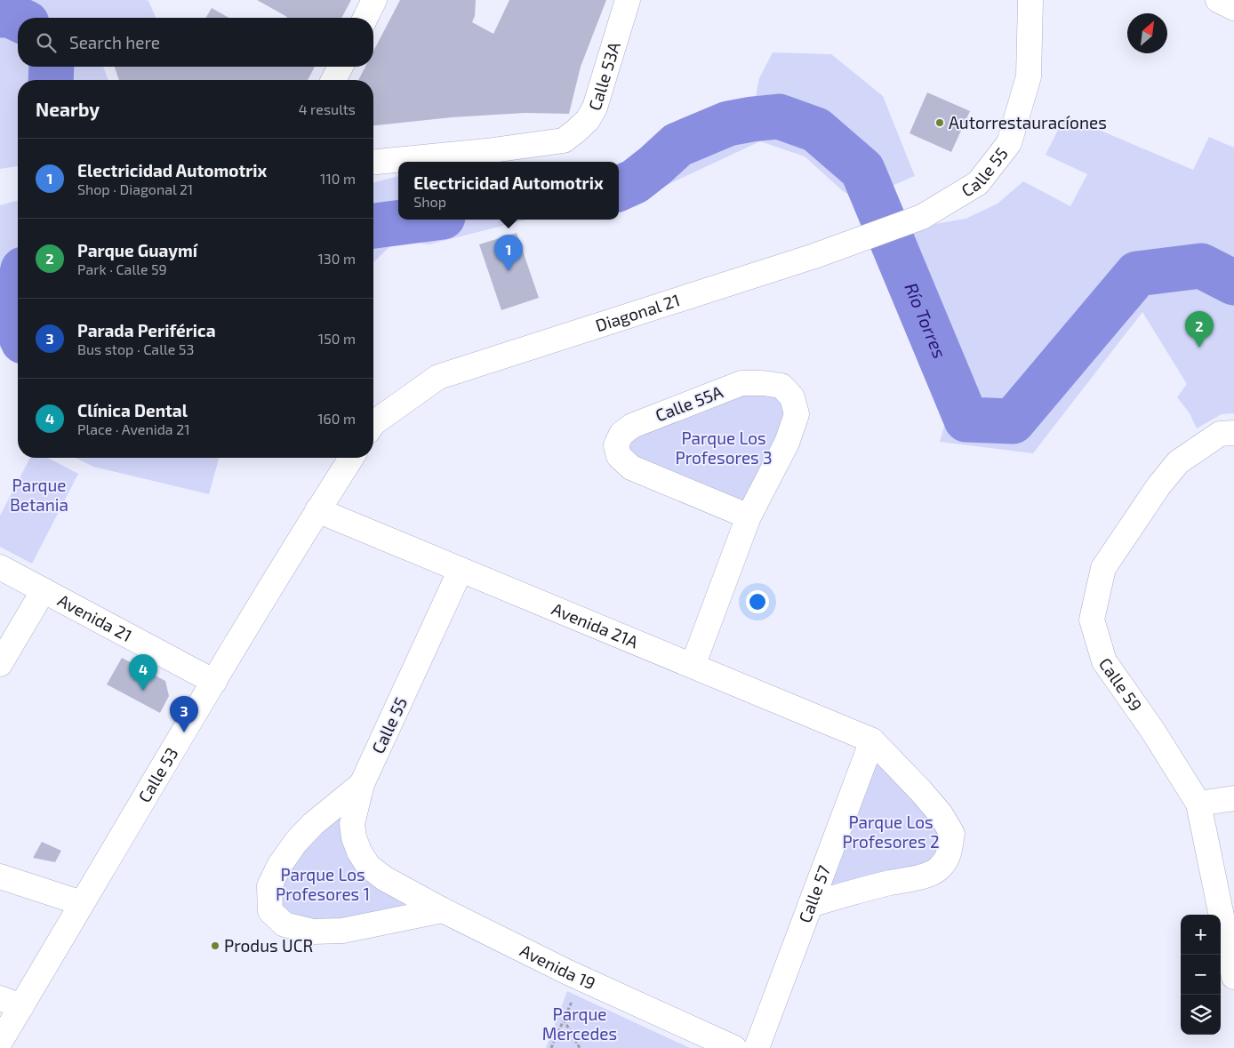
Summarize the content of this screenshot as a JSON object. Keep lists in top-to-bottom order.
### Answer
{
  "streets": {
    "street": [
      "Calle 53A",
      "Calle 55",
      "Diagonal 21",
      "Calle 55A",
      "Avenida 21",
      "Avenida 21A",
      "Calle 59",
      "Calle 53",
      "Calle 57",
      "Avenida 19"
    ]
  },
  "crossings": [
    ["Calle 55", "Diagonal 21"],
    ["Calle 55", "Avenida 21A"],
    ["Calle 55", "Avenida 19"],
    ["Calle 55A", "Avenida 21A"],
    ["Avenida 21", "Calle 53"],
    ["Avenida 21A", "Calle 53"],
    ["Avenida 21A", "Calle 57"]
  ],
  "water": ["Río Torres"],
  "parks": [
    "Parque Los Profesores 3",
    "Parque Betania",
    "Parque Los Profesores 2",
    "Parque Los Profesores 1",
    "Parque Mercedes"
  ],
  "places": ["Autorrestauracíones", "Produs UCR"],
  "north": "top right",
  "page": {
    "search": "Search here",
    "heading": ["Nearby", "4 results"],
    "list": [
      {
        "mark": "1",
        "name": "Electricidad Automotrix",
        "note": "Shop · Diagonal 21",
        "value": "110 m"
      },
      {
        "mark": "2",
        "name": "Parque Guaymí",
        "note": "Park · Calle 59",
        "value": "130 m"
      },
      {
        "mark": "3",
        "name": "Parada Periférica",
        "note": "Bus stop · Calle 53",
        "value": "150 m"
      },
      {
        "mark": "4",
        "name": "Clínica Dental",
        "note": "Place · Avenida 21",
        "value": "160 m"
      }
    ],
    "popup": ["Electricidad Automotrix", "Shop"],
    "pins": [
      "1",
      "2",
      "4",
      "3"
    ],
    "map_buttons": ["+", "−"]
  }
}
